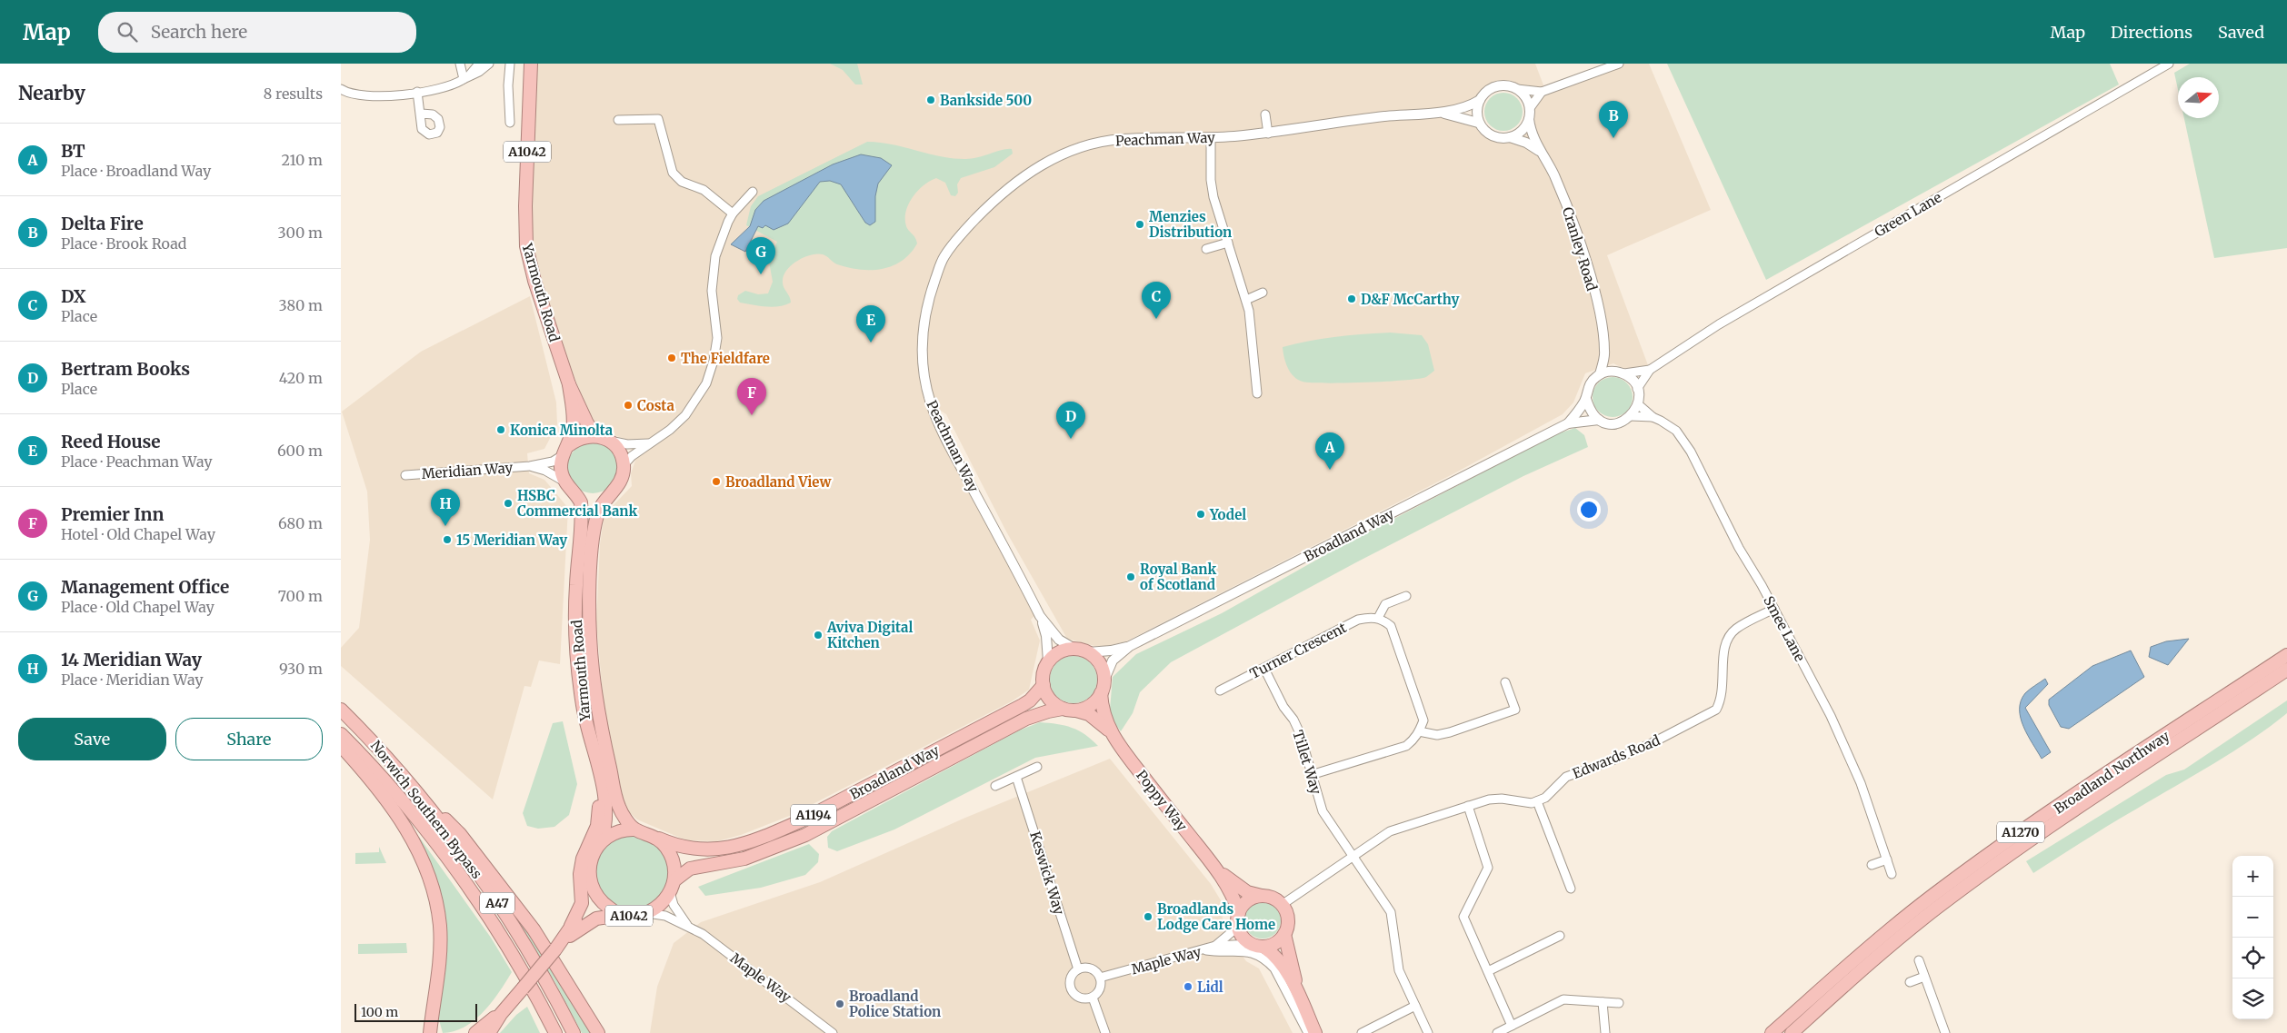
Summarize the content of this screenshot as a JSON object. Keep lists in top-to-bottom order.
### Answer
{
  "streets": {
    "highway": [
      "A1042",
      "Yarmouth Road",
      "Broadland Way",
      "Broadland Northway",
      "Poppy Way",
      "Norwich Southern Bypass",
      "A1194",
      "A1270",
      "A47"
    ],
    "street": [
      "Peachman Way",
      "Green Lane",
      "Cranley Road",
      "Meridian Way",
      "Smee Lane",
      "Turner Crescent",
      "Edwards Road",
      "Tillet Way",
      "Keswick Way",
      "Maple Way"
    ]
  },
  "crossings": [
    ["Peachman Way", "Cranley Road"],
    ["Peachman Way", "Broadland Way"],
    ["Peachman Way", "Poppy Way"],
    ["A1042", "Yarmouth Road"],
    ["A1042", "Broadland Way"],
    ["A1042", "Maple Way"],
    ["Green Lane", "Cranley Road"],
    ["Green Lane", "Broadland Way"],
    ["Green Lane", "Smee Lane"],
    ["Cranley Road", "Broadland Way"],
    ["Cranley Road", "Smee Lane"],
    ["Yarmouth Road", "Meridian Way"],
    ["Yarmouth Road", "Broadland Way"],
    ["Yarmouth Road", "Maple Way"],
    ["Broadland Way", "Smee Lane"],
    ["Broadland Way", "Poppy Way"],
    ["Broadland Way", "Maple Way"],
    ["Smee Lane", "Edwards Road"],
    ["Turner Crescent", "Tillet Way"],
    ["Poppy Way", "Maple Way"],
    ["Norwich Southern Bypass", "A47"],
    ["Keswick Way", "Maple Way"]
  ],
  "places": [
    "Bankside 500",
    "Menzies Distribution",
    "D&F McCarthy",
    "The Fieldfare",
    "Costa",
    "Konica Minolta",
    "Broadland View",
    "HSBC Commercial Bank",
    "Yodel",
    "15 Meridian Way",
    "Royal Bank of Scotland",
    "Aviva Digital Kitchen",
    "Broadlands Lodge Care Home",
    "Lidl",
    "Broadland Police Station"
  ],
  "scale_bar": "100 m",
  "north": "right",
  "page": {
    "header": "Map",
    "search": "Search here",
    "nav": ["Map", "Directions", "Saved"],
    "heading": ["Nearby", "8 results"],
    "pins": [
      "B",
      "G",
      "C",
      "E",
      "F",
      "D",
      "A",
      "H"
    ],
    "list": [
      {
        "mark": "A",
        "name": "BT",
        "note": "Place · Broadland Way",
        "value": "210 m"
      },
      {
        "mark": "B",
        "name": "Delta Fire",
        "note": "Place · Brook Road",
        "value": "300 m"
      },
      {
        "mark": "C",
        "name": "DX",
        "note": "Place",
        "value": "380 m"
      },
      {
        "mark": "D",
        "name": "Bertram Books",
        "note": "Place",
        "value": "420 m"
      },
      {
        "mark": "E",
        "name": "Reed House",
        "note": "Place · Peachman Way",
        "value": "600 m"
      },
      {
        "mark": "F",
        "name": "Premier Inn",
        "note": "Hotel · Old Chapel Way",
        "value": "680 m"
      },
      {
        "mark": "G",
        "name": "Management Office",
        "note": "Place · Old Chapel Way",
        "value": "700 m"
      },
      {
        "mark": "H",
        "name": "14 Meridian Way",
        "note": "Place · Meridian Way",
        "value": "930 m"
      }
    ],
    "buttons": ["Save", "Share"],
    "map_buttons": ["+", "−"],
    "scale": "100 m"
  }
}
